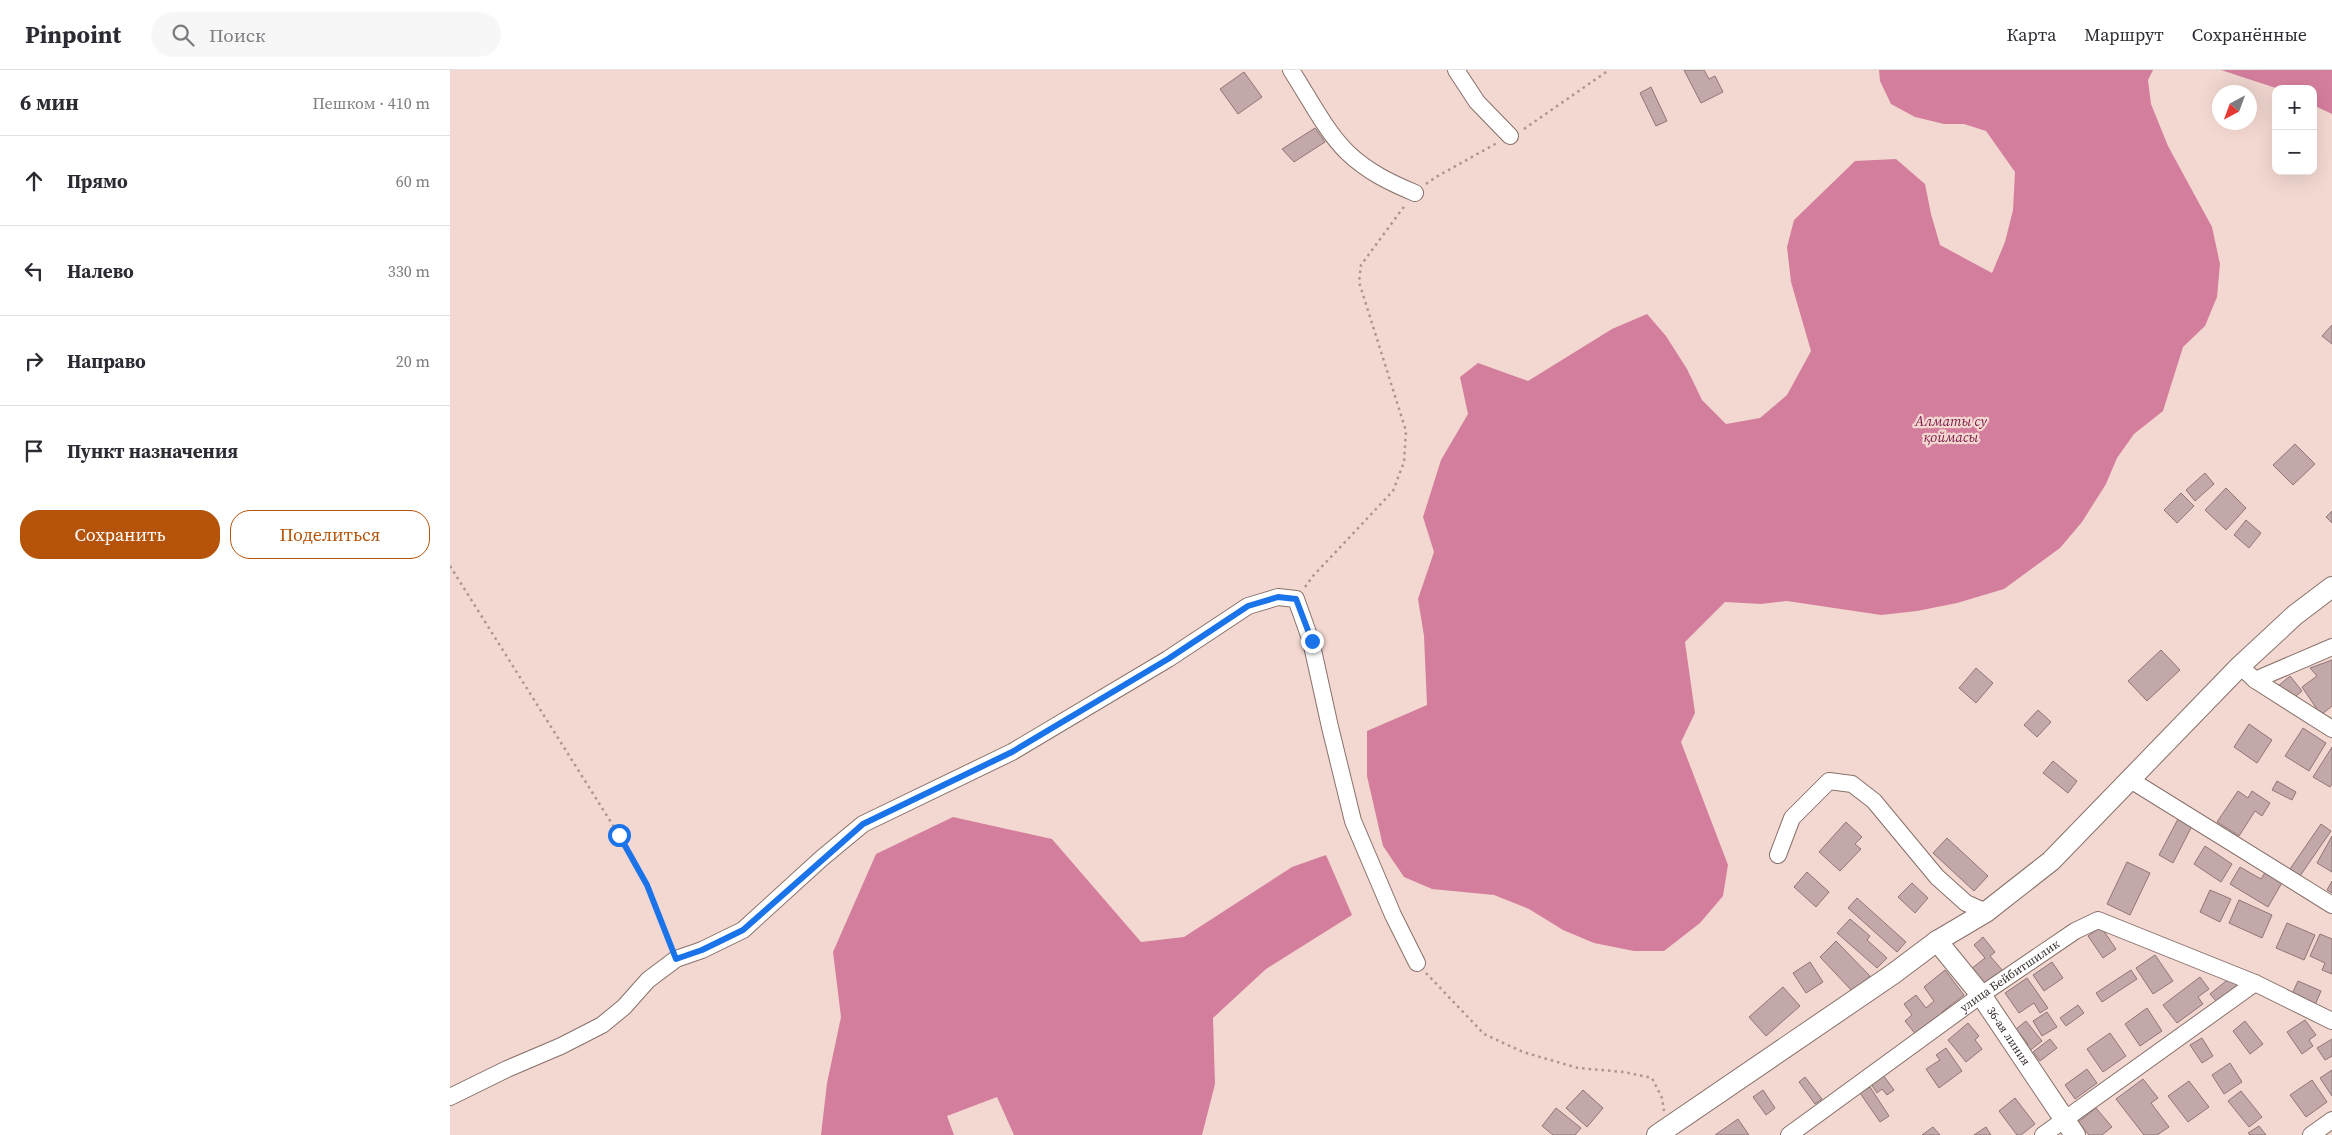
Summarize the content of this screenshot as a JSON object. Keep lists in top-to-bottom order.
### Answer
{
  "streets": {
    "street": ["улица Бейбитшилик", "36-ая линия"]
  },
  "crossings": [
    ["улица Бейбитшилик", "36-ая линия"]
  ],
  "water": ["Алматы су қоймасы"],
  "north": "bottom left",
  "page": {
    "header": "Pinpoint",
    "search": "Поиск",
    "nav": ["Карта", "Маршрут", "Сохранённые"],
    "heading": ["6 мин", "Пешком · 410 m"],
    "map_buttons": ["+", "−"],
    "list": [
      ["Прямо", "60 m"],
      ["Налево", "330 m"],
      ["Направо", "20 m"],
      "Пункт назначения"
    ],
    "buttons": ["Сохранить", "Поделиться"]
  }
}
